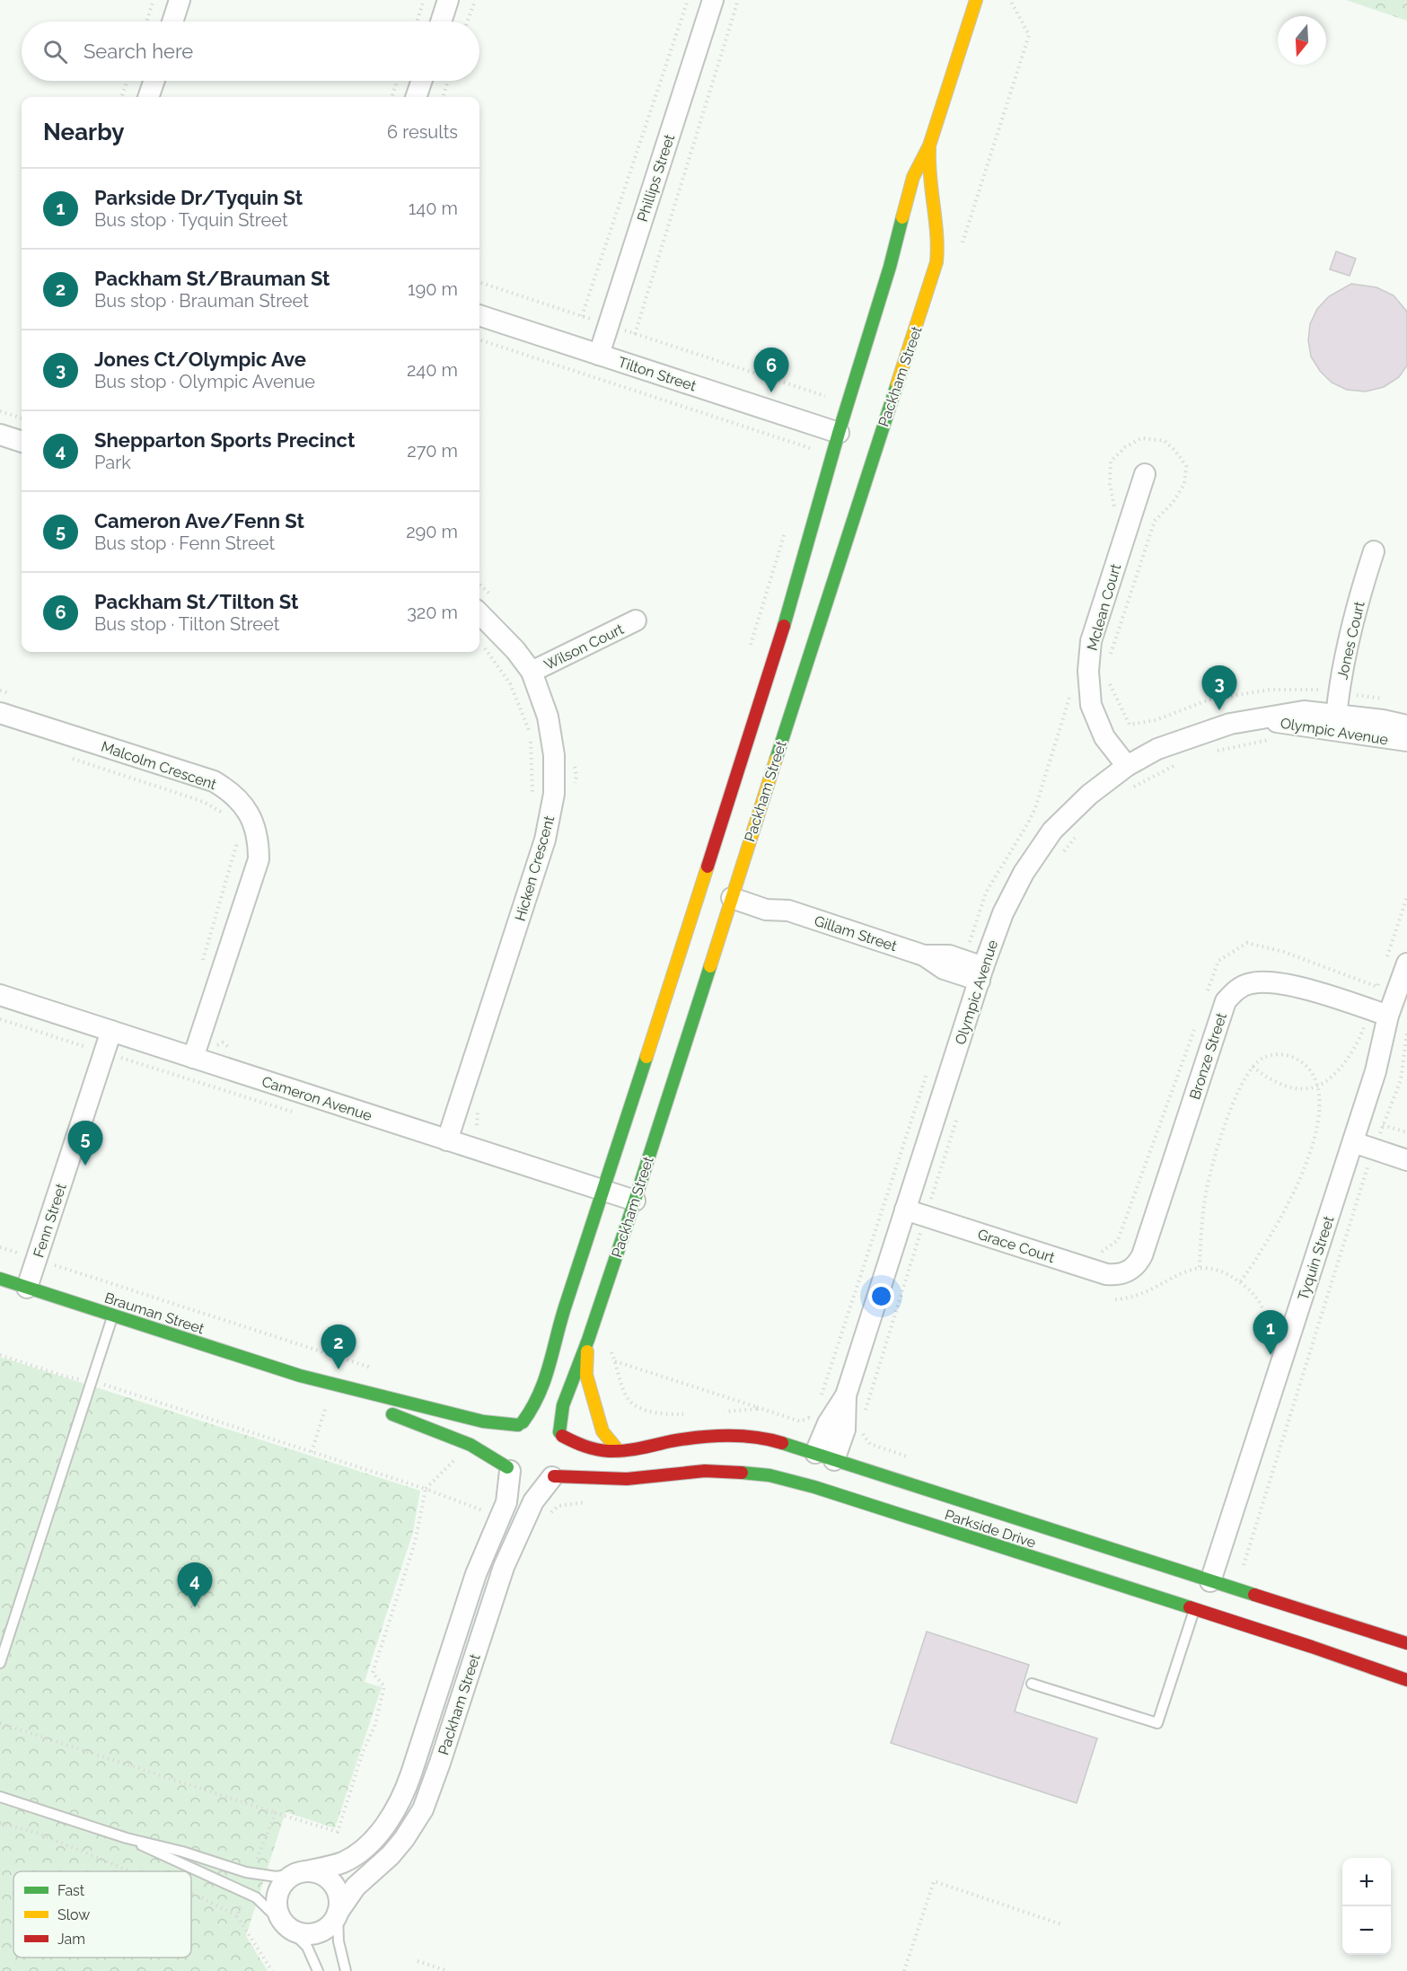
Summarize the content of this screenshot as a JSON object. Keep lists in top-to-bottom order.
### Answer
{
  "streets": {
    "street": [
      "Phillips Street",
      "Tilton Street",
      "Packham Street",
      "Mclean Court",
      "Jones Court",
      "Wilson Court",
      "Olympic Avenue",
      "Malcolm Crescent",
      "Hicken Crescent",
      "Gillam Street",
      "Bronze Street",
      "Cameron Avenue",
      "Fenn Street",
      "Grace Court",
      "Tyquin Street",
      "Brauman Street",
      "Parkside Drive"
    ]
  },
  "crossings": [
    ["Phillips Street", "Tilton Street"],
    ["Tilton Street", "Packham Street"],
    ["Packham Street", "Gillam Street"],
    ["Packham Street", "Cameron Avenue"],
    ["Packham Street", "Brauman Street"],
    ["Packham Street", "Parkside Drive"],
    ["Mclean Court", "Olympic Avenue"],
    ["Jones Court", "Olympic Avenue"],
    ["Wilson Court", "Hicken Crescent"],
    ["Olympic Avenue", "Gillam Street"],
    ["Olympic Avenue", "Grace Court"],
    ["Olympic Avenue", "Parkside Drive"],
    ["Malcolm Crescent", "Cameron Avenue"],
    ["Hicken Crescent", "Cameron Avenue"],
    ["Bronze Street", "Grace Court"],
    ["Bronze Street", "Tyquin Street"],
    ["Cameron Avenue", "Fenn Street"],
    ["Fenn Street", "Brauman Street"],
    ["Tyquin Street", "Parkside Drive"],
    ["Brauman Street", "Parkside Drive"]
  ],
  "legend": ["Fast", "Slow", "Jam"],
  "north": "bottom",
  "page": {
    "search": "Search here",
    "heading": ["Nearby", "6 results"],
    "list": [
      {
        "mark": "1",
        "name": "Parkside Dr/Tyquin St",
        "note": "Bus stop · Tyquin Street",
        "value": "140 m"
      },
      {
        "mark": "2",
        "name": "Packham St/Brauman St",
        "note": "Bus stop · Brauman Street",
        "value": "190 m"
      },
      {
        "mark": "3",
        "name": "Jones Ct/Olympic Ave",
        "note": "Bus stop · Olympic Avenue",
        "value": "240 m"
      },
      {
        "mark": "4",
        "name": "Shepparton Sports Precinct",
        "note": "Park",
        "value": "270 m"
      },
      {
        "mark": "5",
        "name": "Cameron Ave/Fenn St",
        "note": "Bus stop · Fenn Street",
        "value": "290 m"
      },
      {
        "mark": "6",
        "name": "Packham St/Tilton St",
        "note": "Bus stop · Tilton Street",
        "value": "320 m"
      }
    ],
    "pins": [
      "6",
      "3",
      "5",
      "1",
      "2",
      "4"
    ],
    "map_buttons": ["+", "−"]
  }
}
